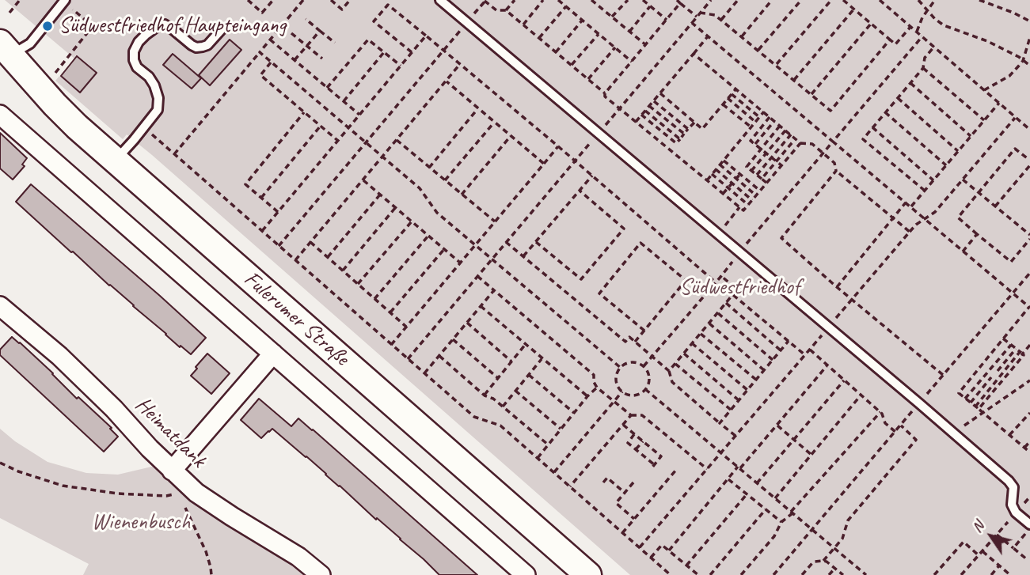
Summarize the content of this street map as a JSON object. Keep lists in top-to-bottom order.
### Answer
{
  "streets": {
    "main road": ["Fulerumer Straße"],
    "street": ["Heimatdank"]
  },
  "crossings": [
    ["Fulerumer Straße", "Heimatdank"]
  ],
  "parks": ["Südwestfriedhof", "Wienenbusch"],
  "places": ["Südwestfriedhof Haupteingang"],
  "north": "top left"
}
